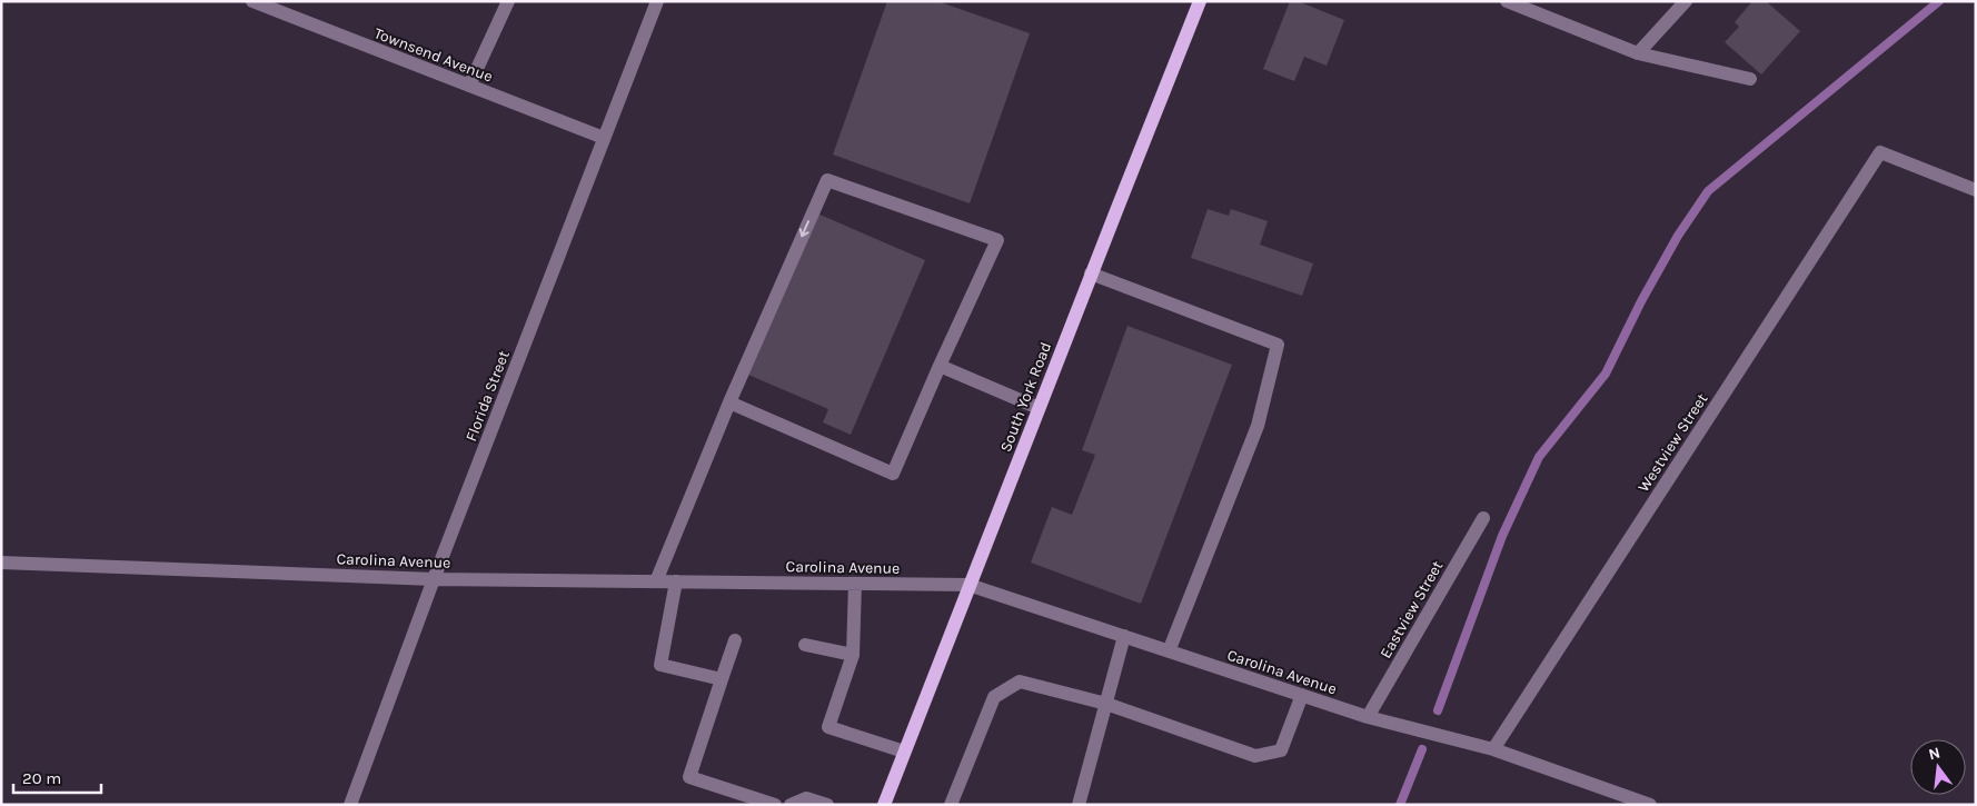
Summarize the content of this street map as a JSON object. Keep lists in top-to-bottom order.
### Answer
{
  "streets": {
    "main road": ["South York Road"],
    "street": [
      "Townsend Avenue",
      "Florida Street",
      "Westview Street",
      "Carolina Avenue",
      "Eastview Street"
    ]
  },
  "crossings": [
    ["Townsend Avenue", "Florida Street"],
    ["Florida Street", "Carolina Avenue"],
    ["South York Road", "Carolina Avenue"],
    ["Westview Street", "Carolina Avenue"],
    ["Carolina Avenue", "Eastview Street"]
  ],
  "scale_bar": "20 m",
  "north": "top"
}
